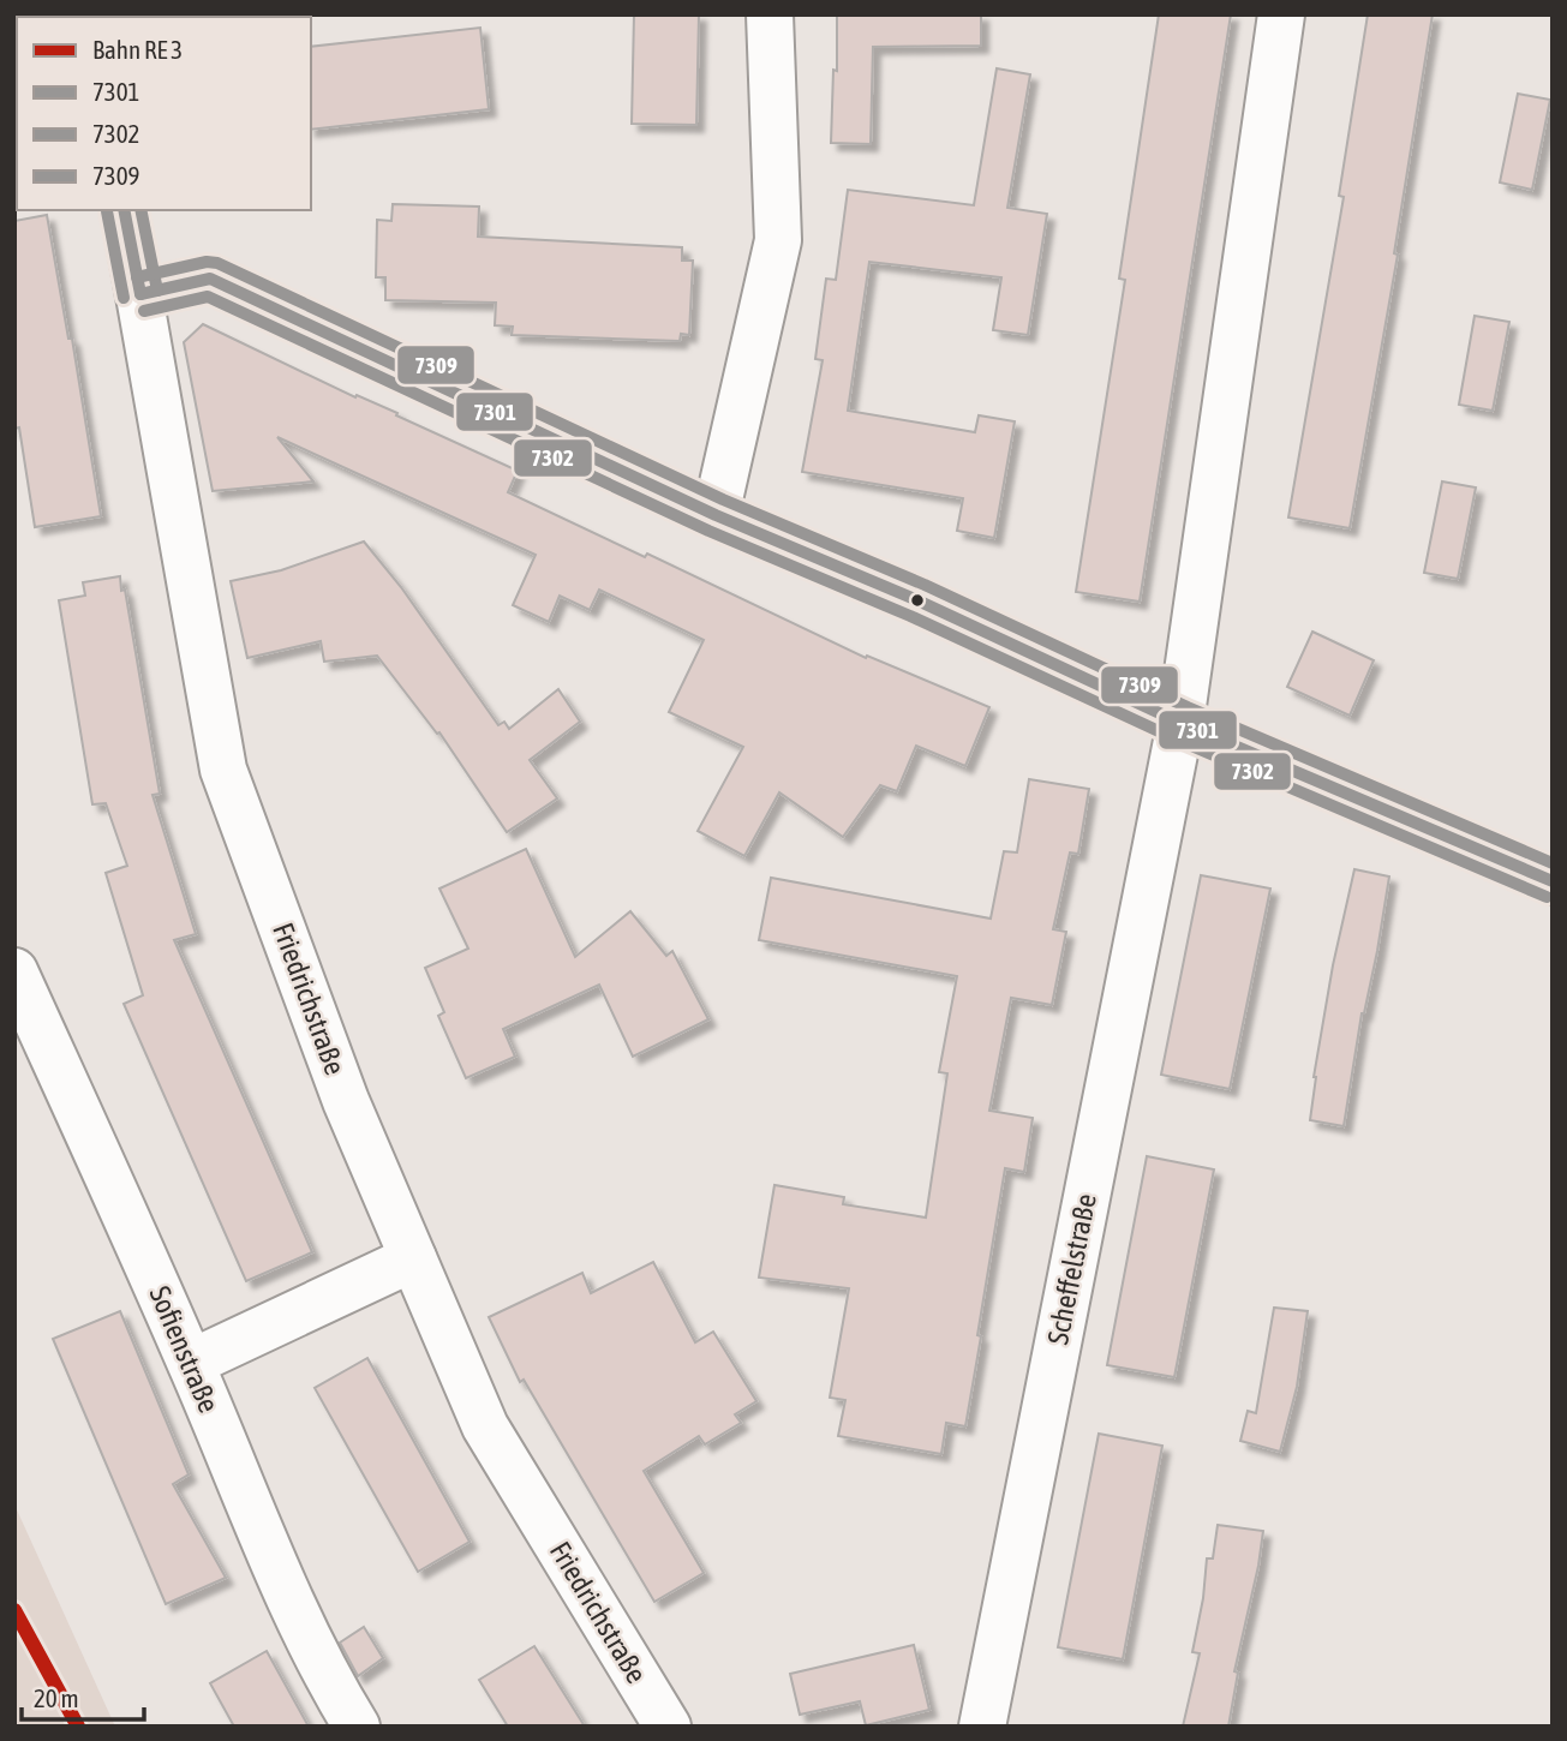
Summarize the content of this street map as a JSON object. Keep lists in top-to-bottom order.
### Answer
{
  "streets": {
    "street": ["Friedrichstraße", "Scheffelstraße", "Sofienstraße"]
  },
  "lines": ["transit line 7301", "transit line 7309", "transit line 7302"],
  "legend": [
    "Bahn RE 3",
    "7301",
    "7302",
    "7309"
  ],
  "scale_bar": "20 m"
}
